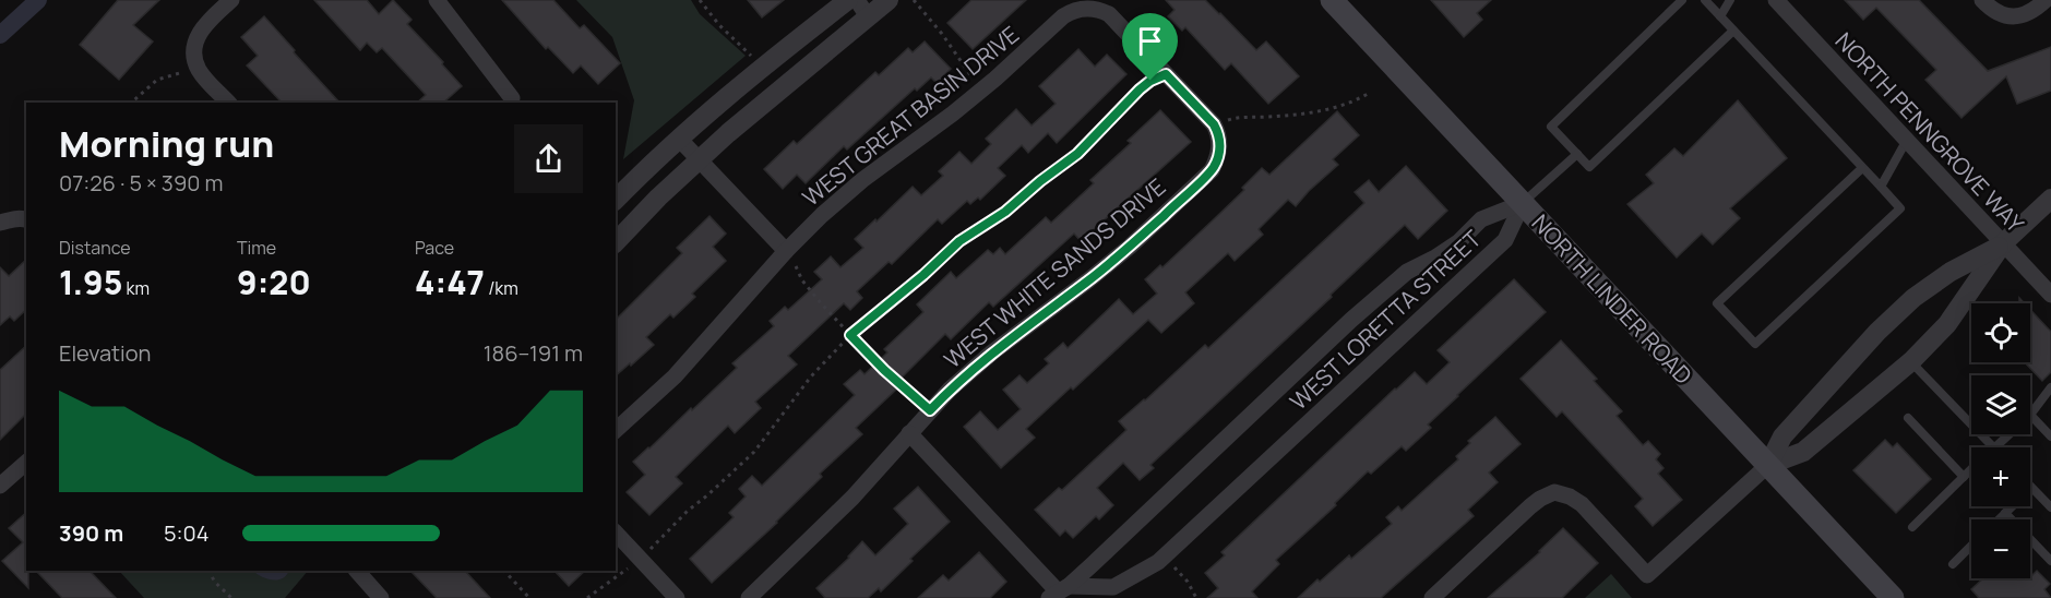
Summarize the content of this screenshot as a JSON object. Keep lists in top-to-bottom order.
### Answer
{
  "streets": {
    "main road": ["NORTH LINDER ROAD"],
    "street": [
      "WEST GREAT BASIN DRIVE",
      "NORTH PENNGROVE WAY",
      "WEST WHITE SANDS DRIVE",
      "WEST LORETTA STREET"
    ]
  },
  "crossings": [
    ["NORTH LINDER ROAD", "WEST LORETTA STREET"]
  ],
  "page": {
    "heading": ["Morning run", "07:26 · 5 × 390 m"],
    "stats": [
      ["Distance", "1.95 km"],
      ["Time", "9:20"],
      ["Pace", "4:47 /km"]
    ],
    "map_buttons": ["+", "−"],
    "chart": ["Elevation", "186–191 m"],
    "list": [
      {
        "name": "390 m",
        "note": "5:04"
      }
    ]
  }
}
